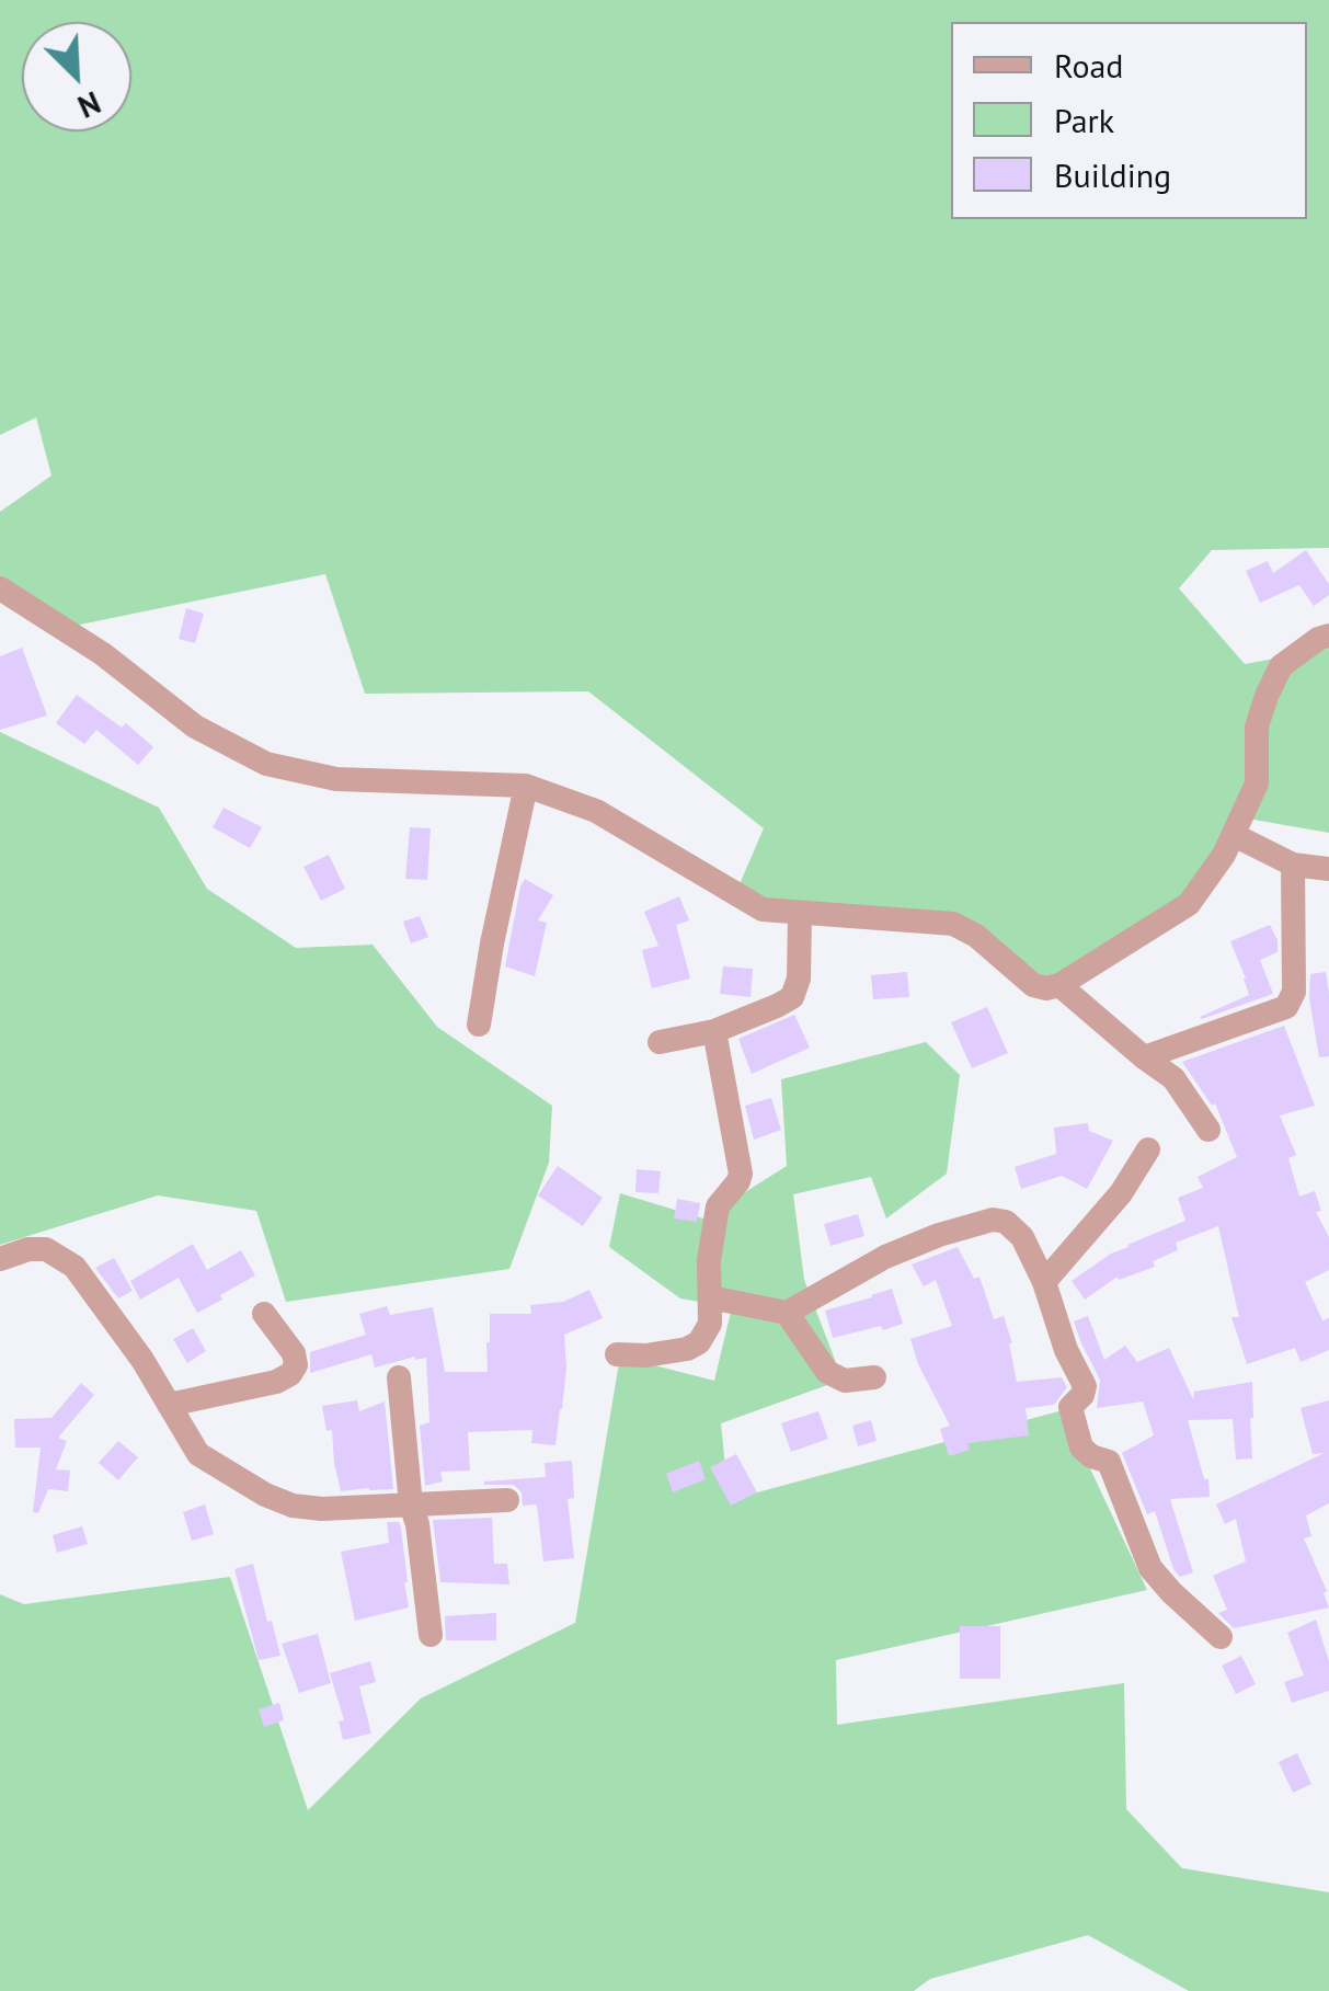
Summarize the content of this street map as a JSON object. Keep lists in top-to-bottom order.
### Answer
{
  "legend": ["Road", "Park", "Building"],
  "north": "bottom right"
}
